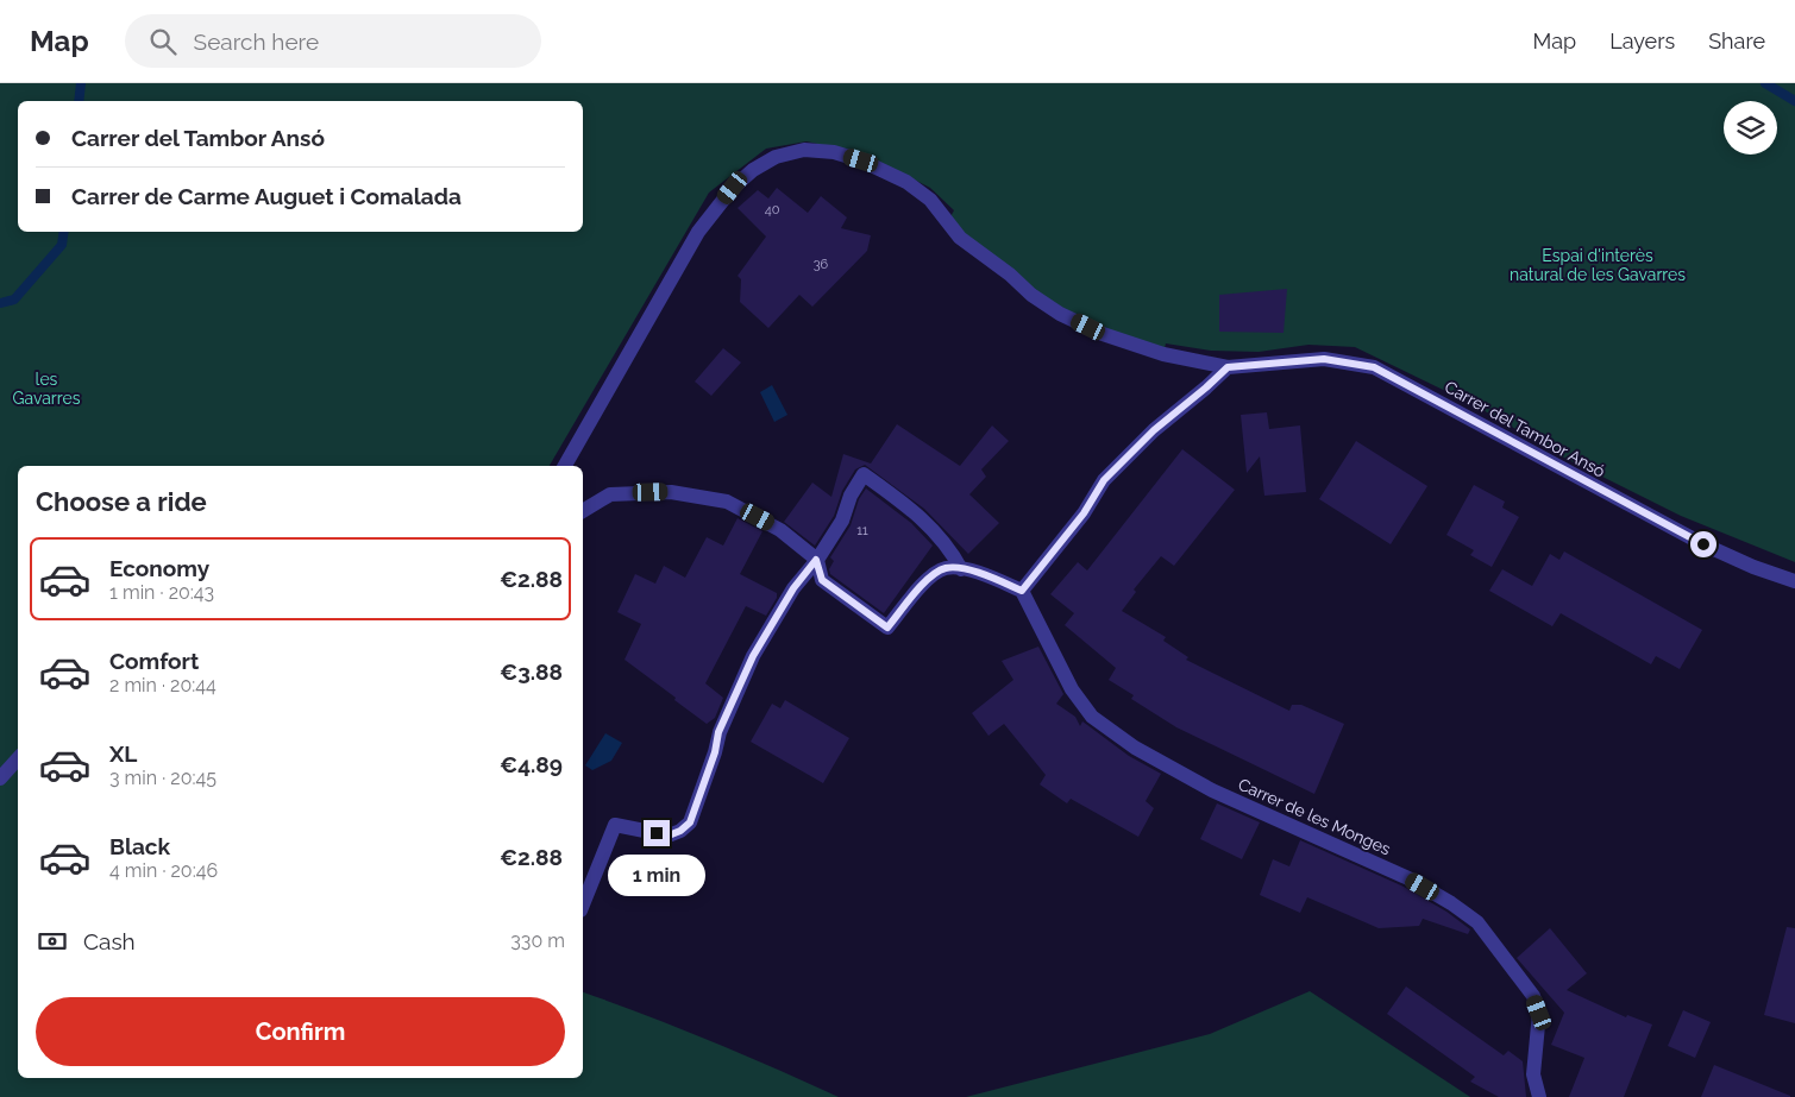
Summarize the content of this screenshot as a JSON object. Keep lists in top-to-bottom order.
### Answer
{
  "streets": {
    "street": ["Carrer del Tambor Ansó", "Carrer de les Monges"]
  },
  "parks": ["Espai d'interès natural de les Gavarres", "les Gavarres"],
  "house_numbers": ["40", "36", "11"],
  "page": {
    "header": "Map",
    "search": "Search here",
    "nav": ["Map", "Layers", "Share"],
    "banner": ["Carrer del Tambor Ansó", "Carrer de Carme Auguet i Comalada"],
    "heading": "Choose a ride",
    "list": [
      {
        "name": "Economy",
        "note": "1 min · 20:43",
        "value": "€2.88"
      },
      {
        "name": "Comfort",
        "note": "2 min · 20:44",
        "value": "€3.88"
      },
      {
        "name": "XL",
        "note": "3 min · 20:45",
        "value": "€4.89"
      },
      {
        "name": "Black",
        "note": "4 min · 20:46",
        "value": "€2.88"
      }
    ],
    "bubble": "1 min",
    "pay": ["Cash", "330 m"],
    "buttons": "Confirm"
  }
}
